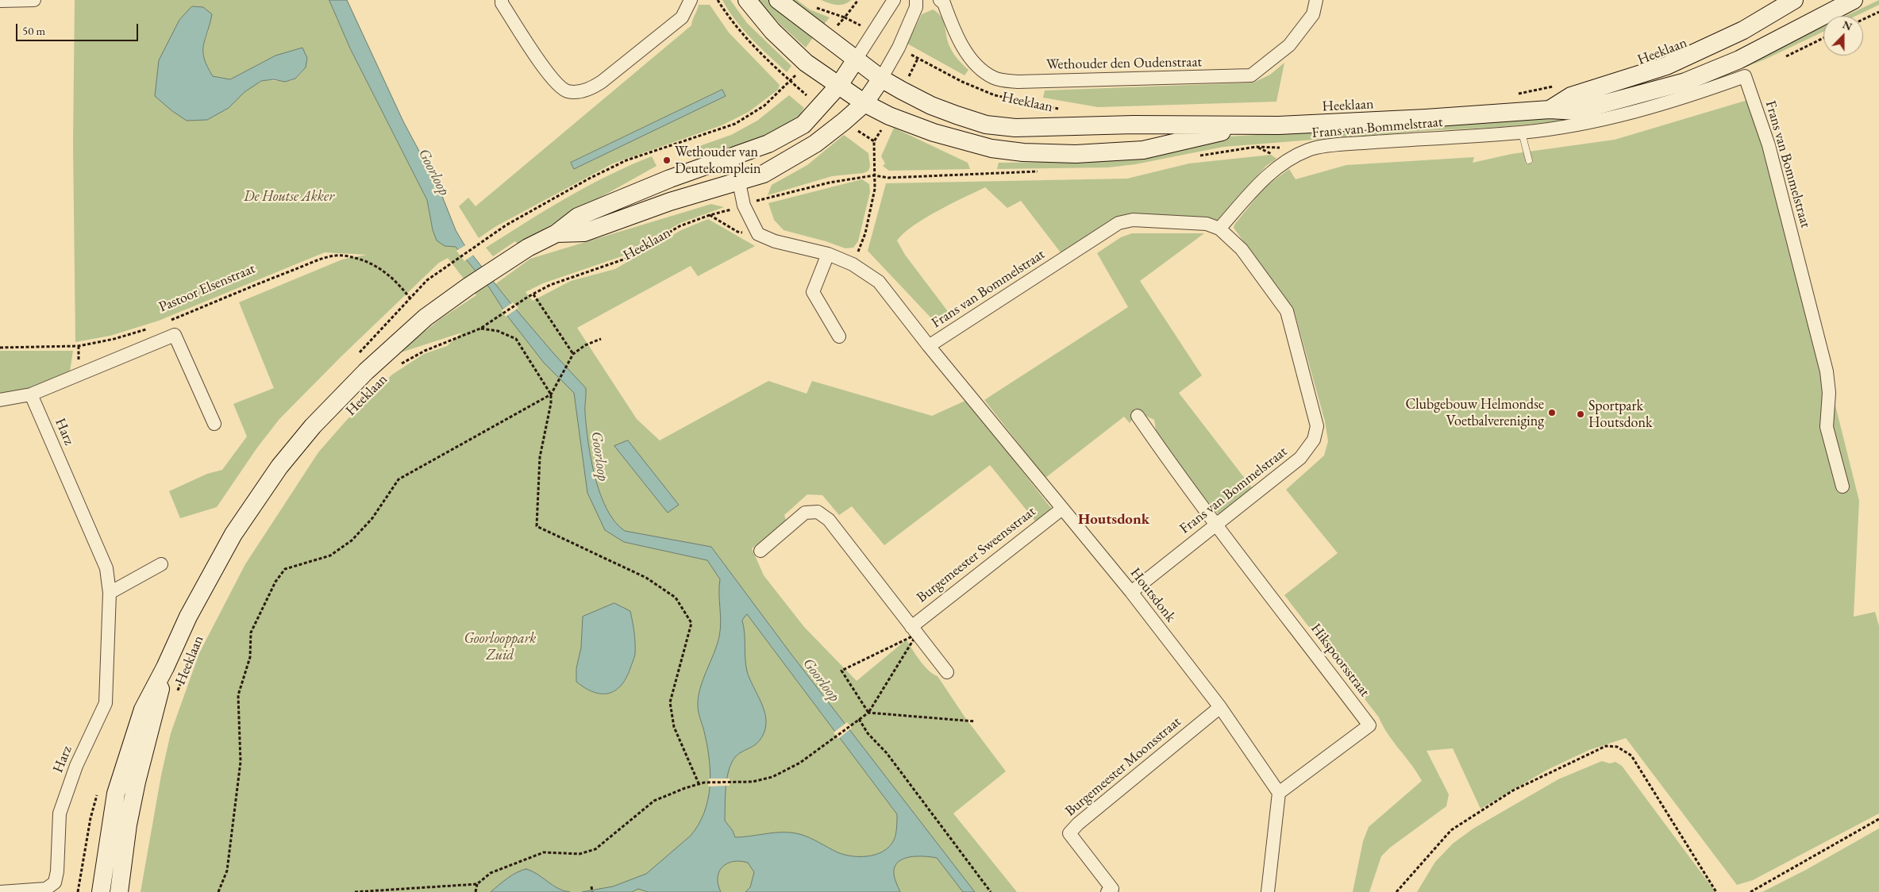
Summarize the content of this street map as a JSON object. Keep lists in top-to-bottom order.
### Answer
{
  "streets": {
    "main road": ["Heeklaan"],
    "street": [
      "Wethouder den Oudenstraat",
      "Frans van Bommelstraat",
      "Harz",
      "Burgemeester Sweensstraat",
      "Houtsdonk",
      "Hikspoorsstraat",
      "Burgemeester Moonsstraat"
    ],
    "path": ["Pastoor Elsenstraat"]
  },
  "crossings": [
    ["Frans van Bommelstraat", "Houtsdonk"],
    ["Frans van Bommelstraat", "Hikspoorsstraat"],
    ["Burgemeester Sweensstraat", "Houtsdonk"],
    ["Houtsdonk", "Hikspoorsstraat"],
    ["Houtsdonk", "Burgemeester Moonsstraat"]
  ],
  "districts": ["Houtsdonk"],
  "water": ["Goorloop"],
  "parks": ["De Houtse Akker", "Goorlooppark Zuid"],
  "places": ["Wethouder van Deutekomplein", "Clubgebouw Helmondse Voetbalvereniging", "Sportpark Houtsdonk"],
  "scale_bar": "50 m",
  "north": "top"
}
